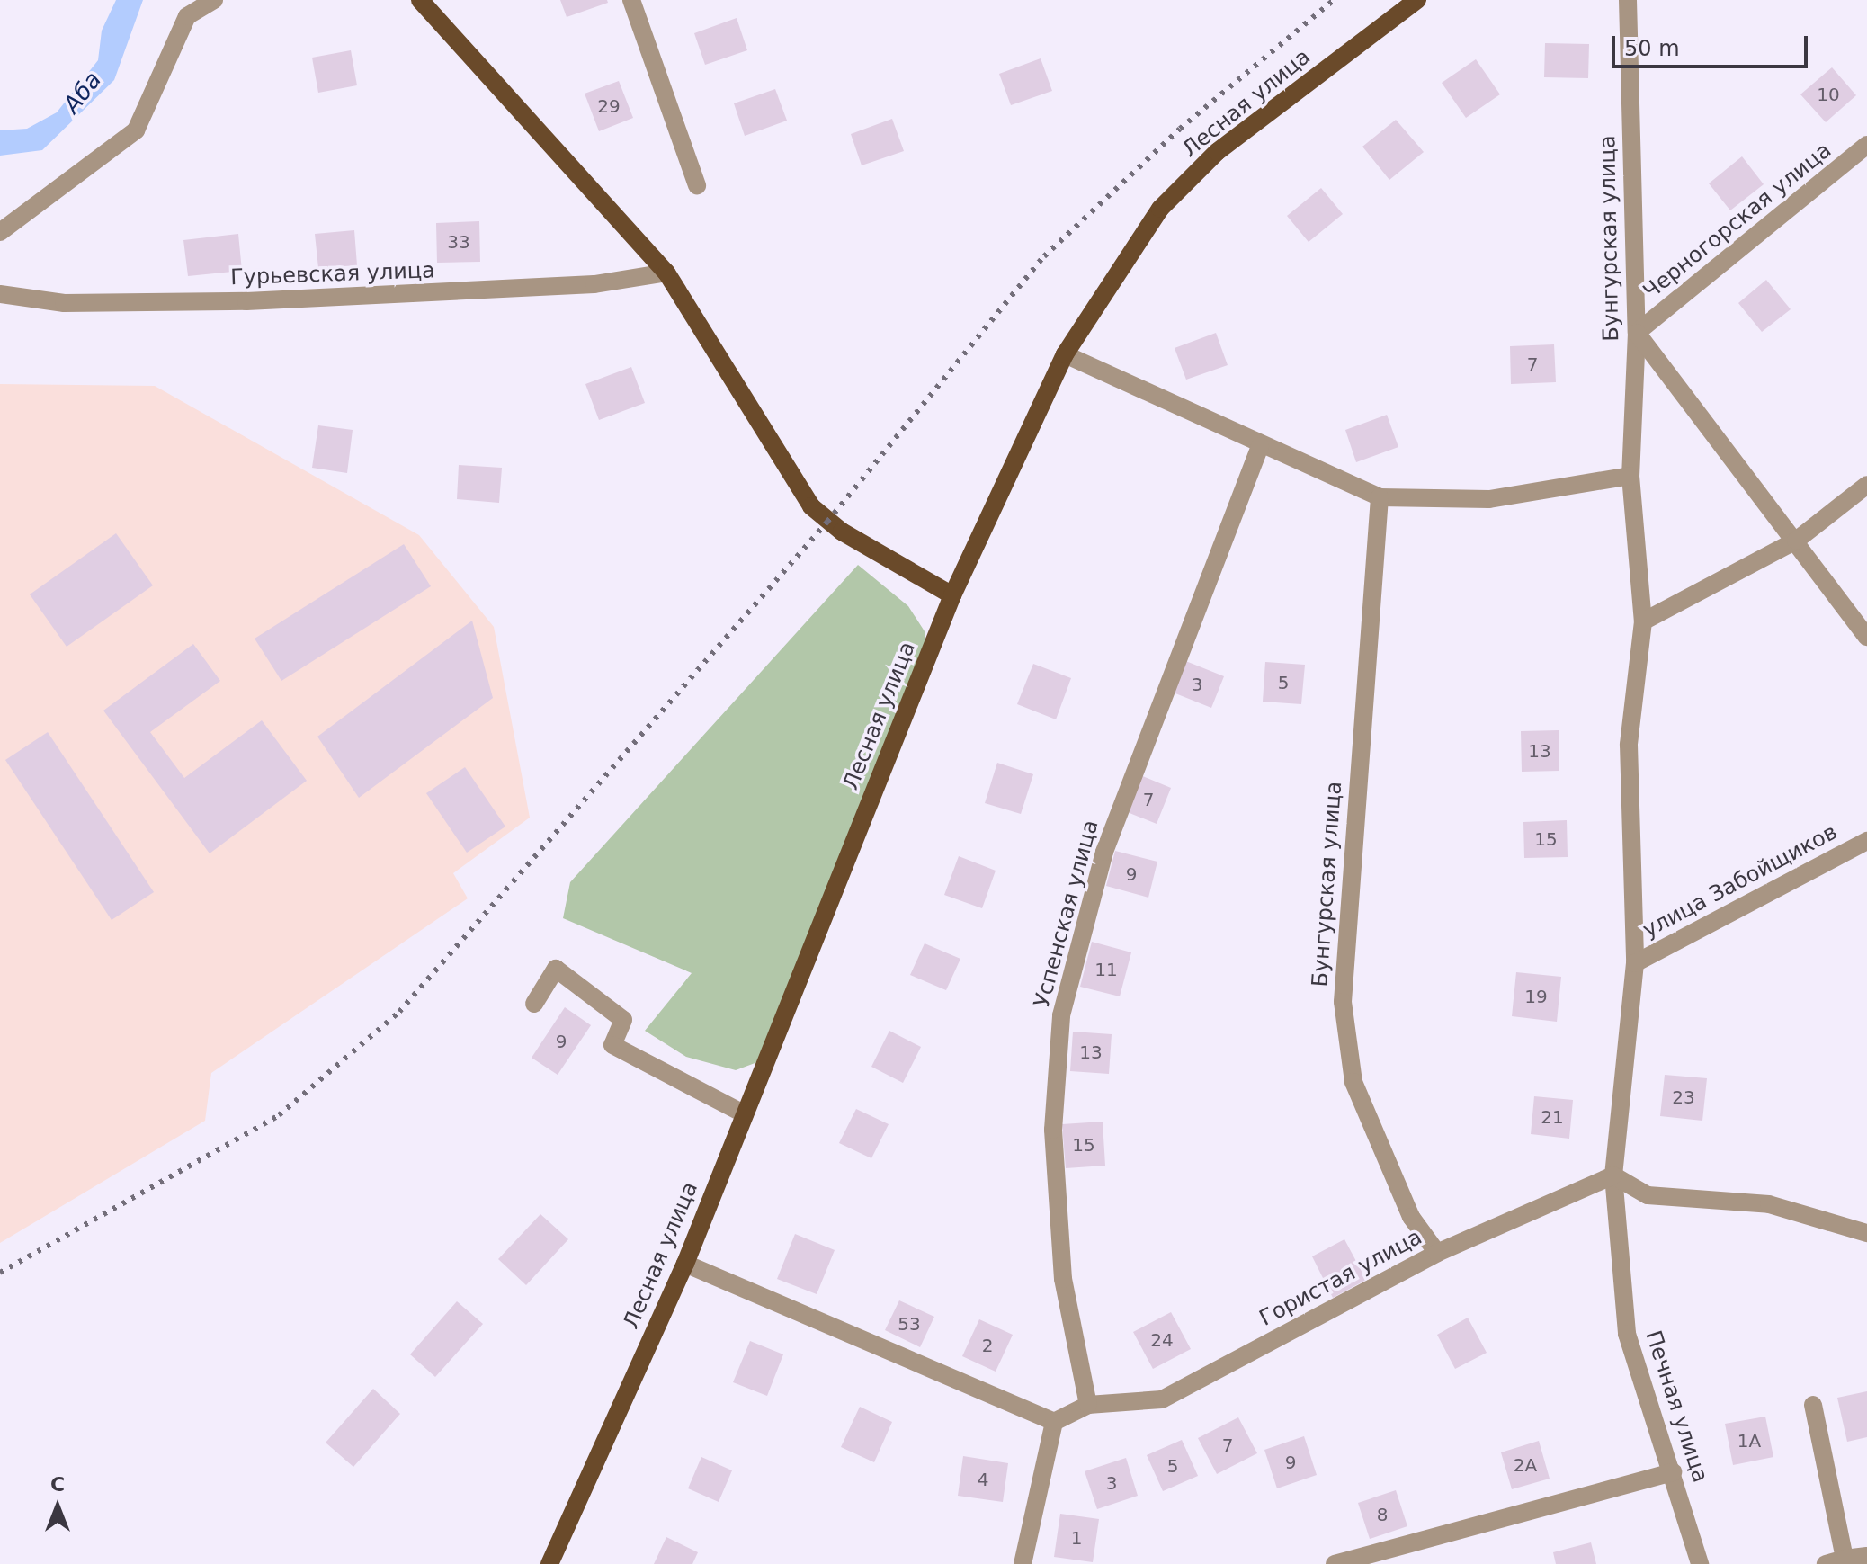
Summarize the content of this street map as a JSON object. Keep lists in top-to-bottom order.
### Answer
{
  "streets": {
    "main road": ["Лесная улица"],
    "street": [
      "Черногорская улица",
      "Бунгурская улица",
      "Гурьевская улица",
      "улица Забойщиков",
      "Успенская улица",
      "Гористая улица",
      "Печная улица"
    ]
  },
  "crossings": [
    ["Черногорская улица", "Бунгурская улица"],
    ["Бунгурская улица", "улица Забойщиков"],
    ["Бунгурская улица", "Гористая улица"],
    ["Бунгурская улица", "Печная улица"],
    ["Успенская улица", "Гористая улица"],
    ["Гористая улица", "Печная улица"]
  ],
  "water": ["Аба"],
  "house_numbers": [
    "10",
    "29",
    "33",
    "7",
    "5",
    "3",
    "13",
    "7",
    "15",
    "9",
    "11",
    "19",
    "9",
    "13",
    "23",
    "21",
    "15",
    "53",
    "24",
    "2",
    "1А",
    "7",
    "9",
    "2А",
    "5",
    "4",
    "3",
    "8",
    "1"
  ],
  "scale_bar": "50 m",
  "north": "top"
}
